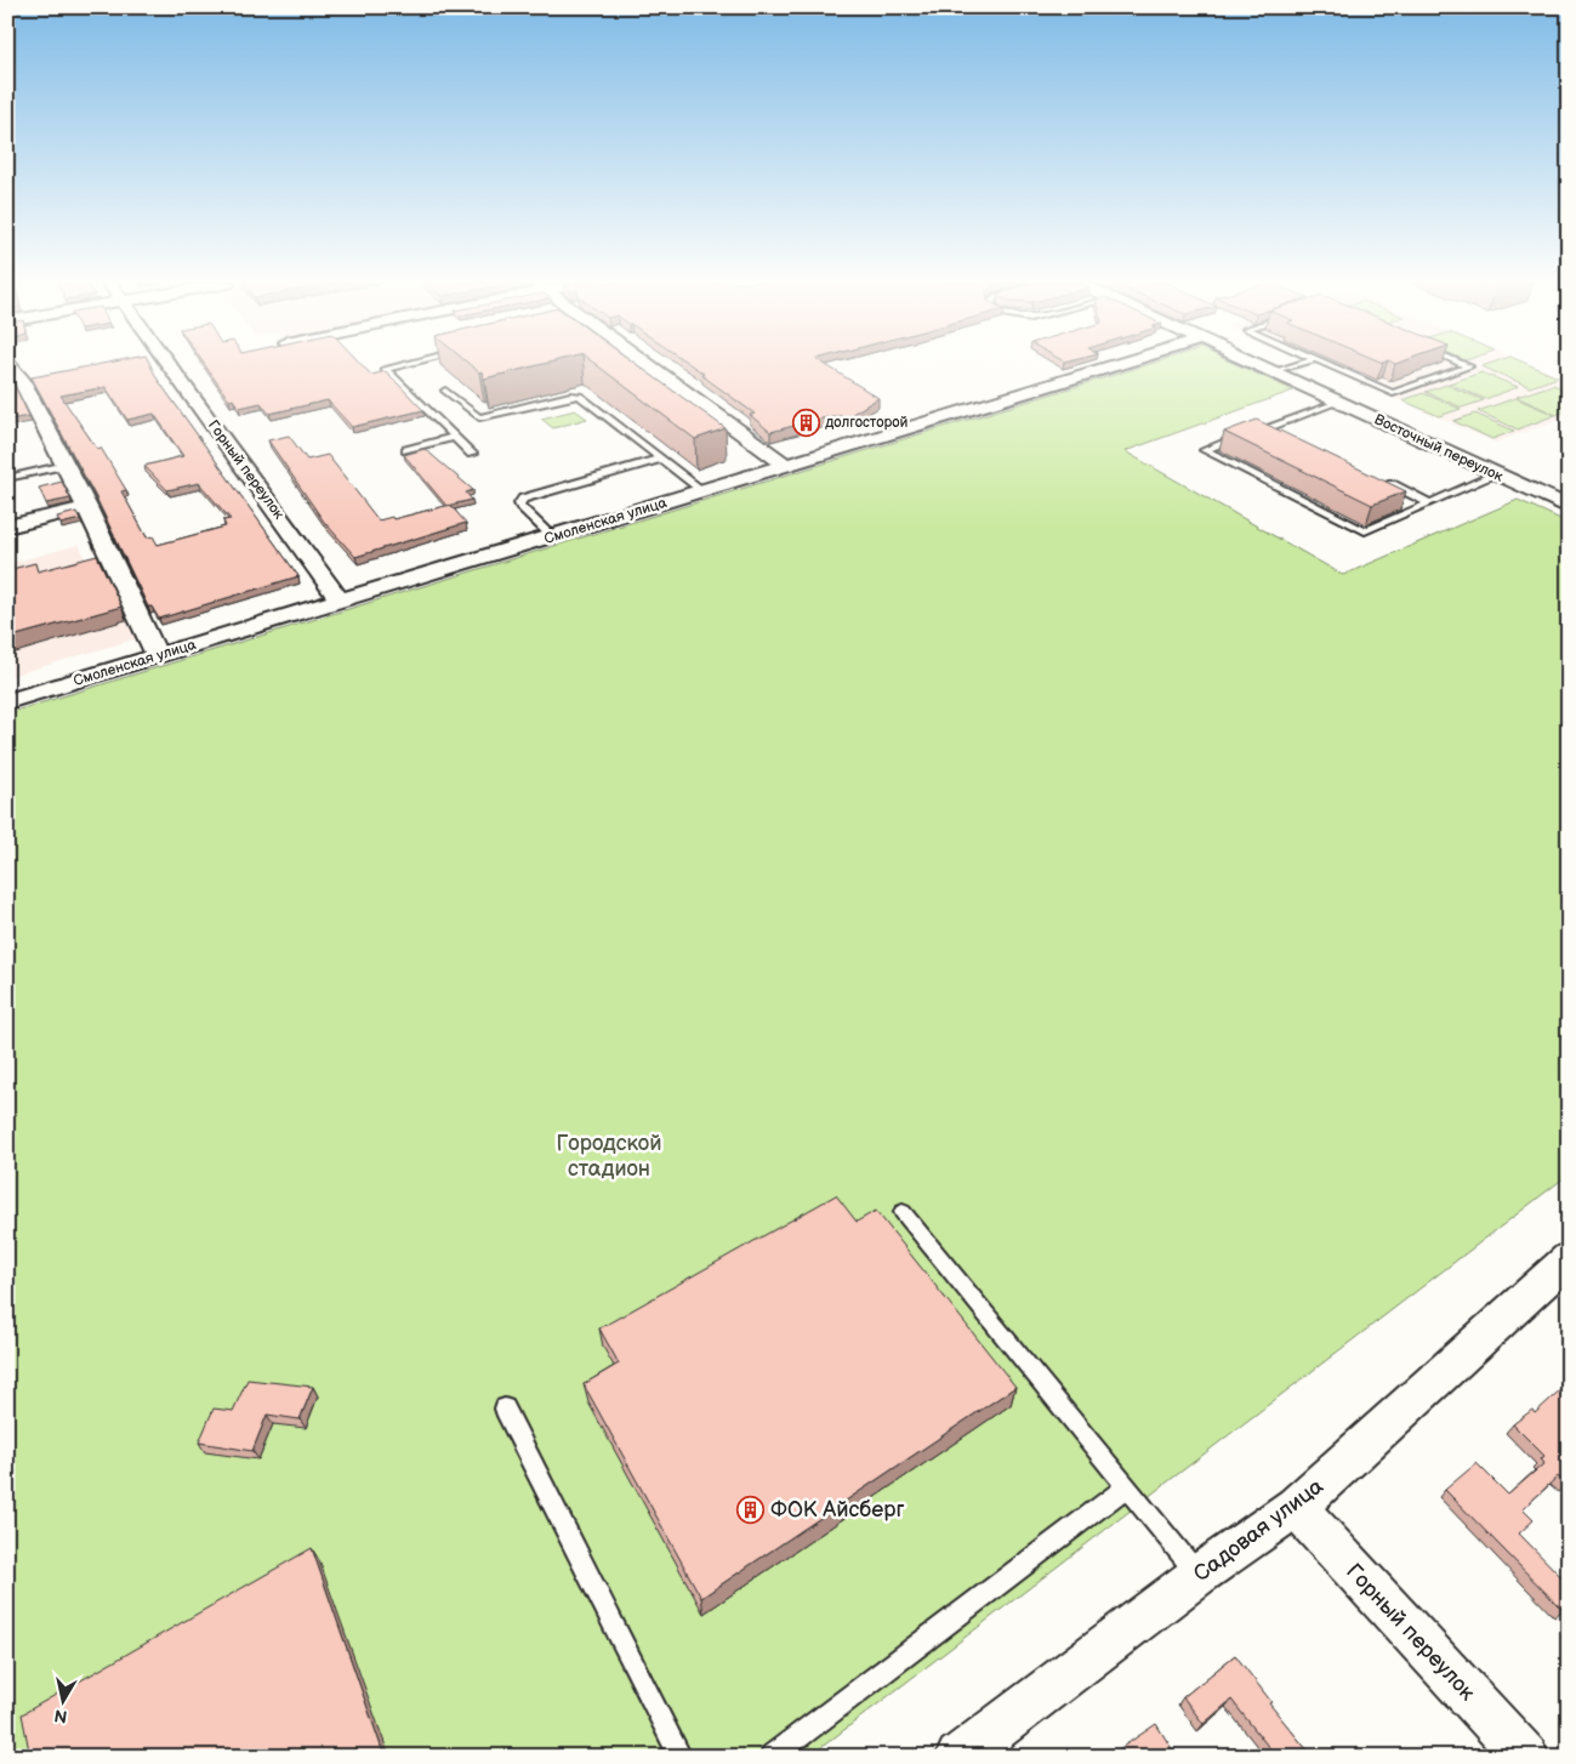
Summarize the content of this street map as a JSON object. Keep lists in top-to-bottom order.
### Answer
{
  "streets": {
    "street": [
      "Восточный переулок",
      "Горный переулок",
      "Смоленская улица",
      "Садовая улица"
    ]
  },
  "crossings": [
    ["Горный переулок", "Смоленская улица"],
    ["Горный переулок", "Садовая улица"]
  ],
  "parks": ["Городской стадион"],
  "places": {
    "building": ["долгосторой", "ФОК Айсберг"]
  },
  "north": "bottom"
}
